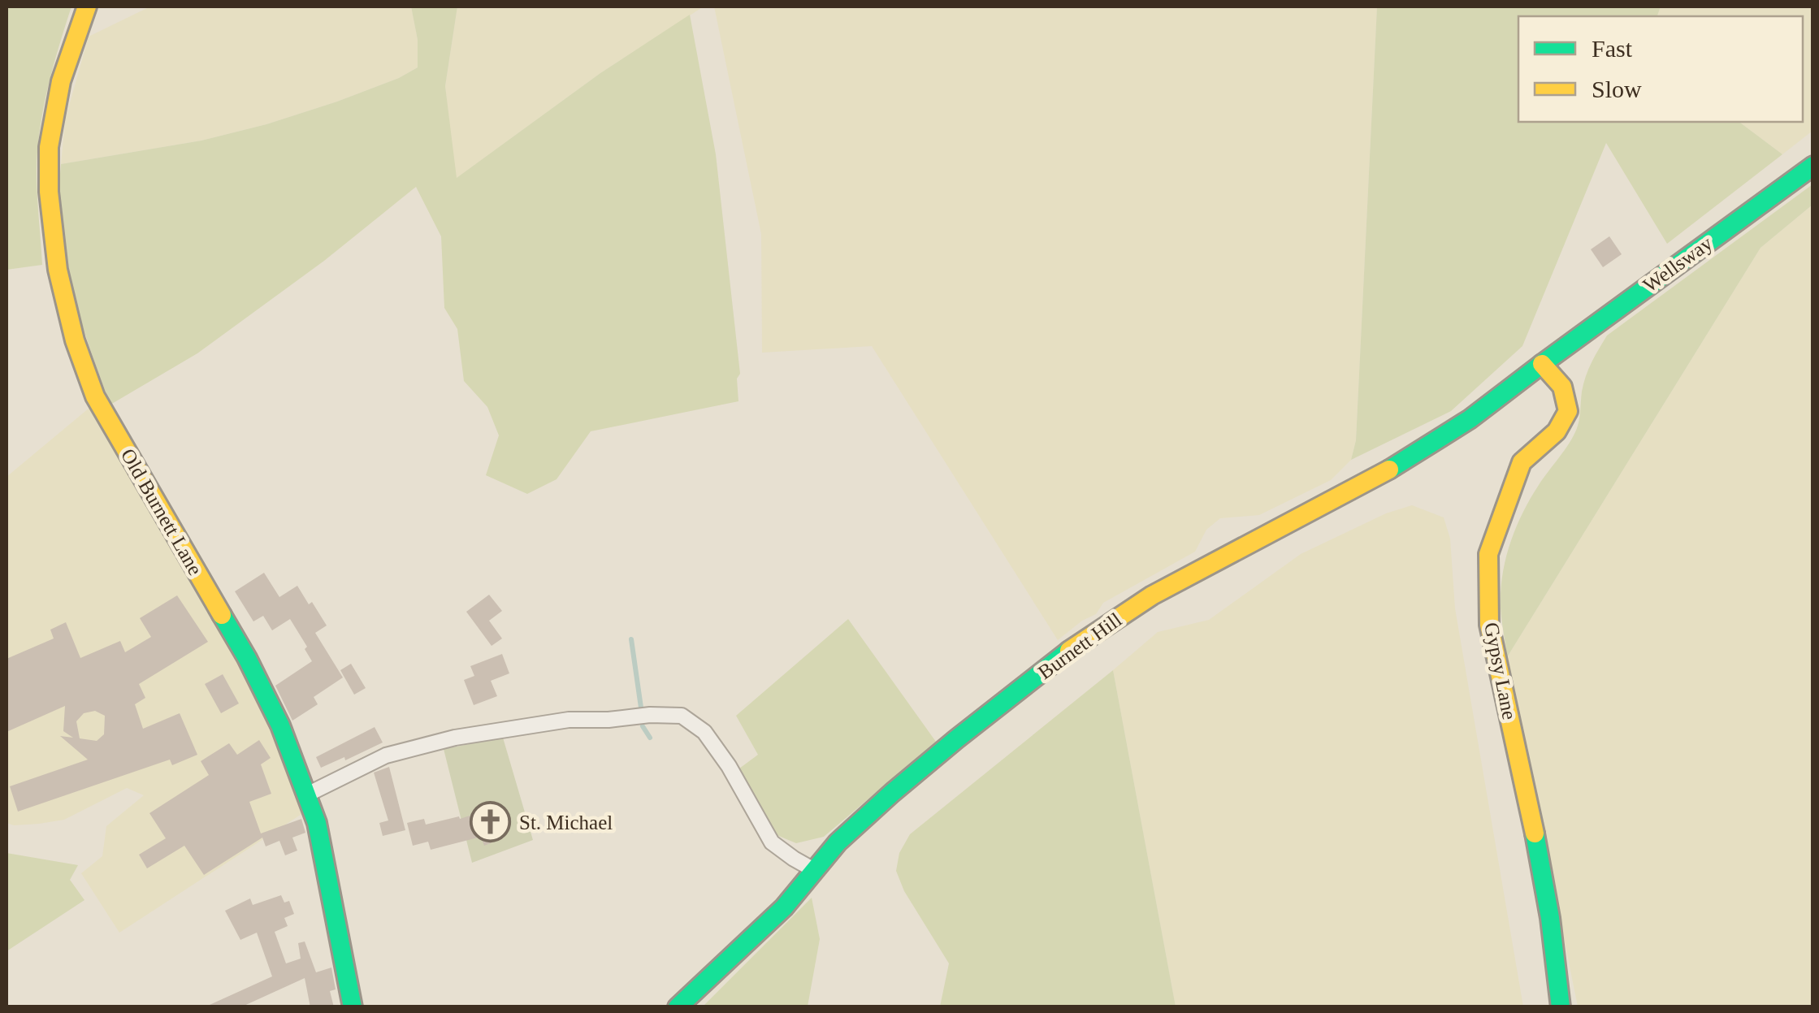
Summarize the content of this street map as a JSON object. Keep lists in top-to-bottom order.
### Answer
{
  "streets": {
    "street": [
      "Wellsway",
      "Old Burnett Lane",
      "Burnett Hill",
      "Gypsy Lane"
    ]
  },
  "crossings": [
    ["Wellsway", "Burnett Hill"],
    ["Wellsway", "Gypsy Lane"],
    ["Burnett Hill", "Gypsy Lane"]
  ],
  "places": {
    "church": ["St. Michael"]
  },
  "legend": ["Fast", "Slow"]
}
